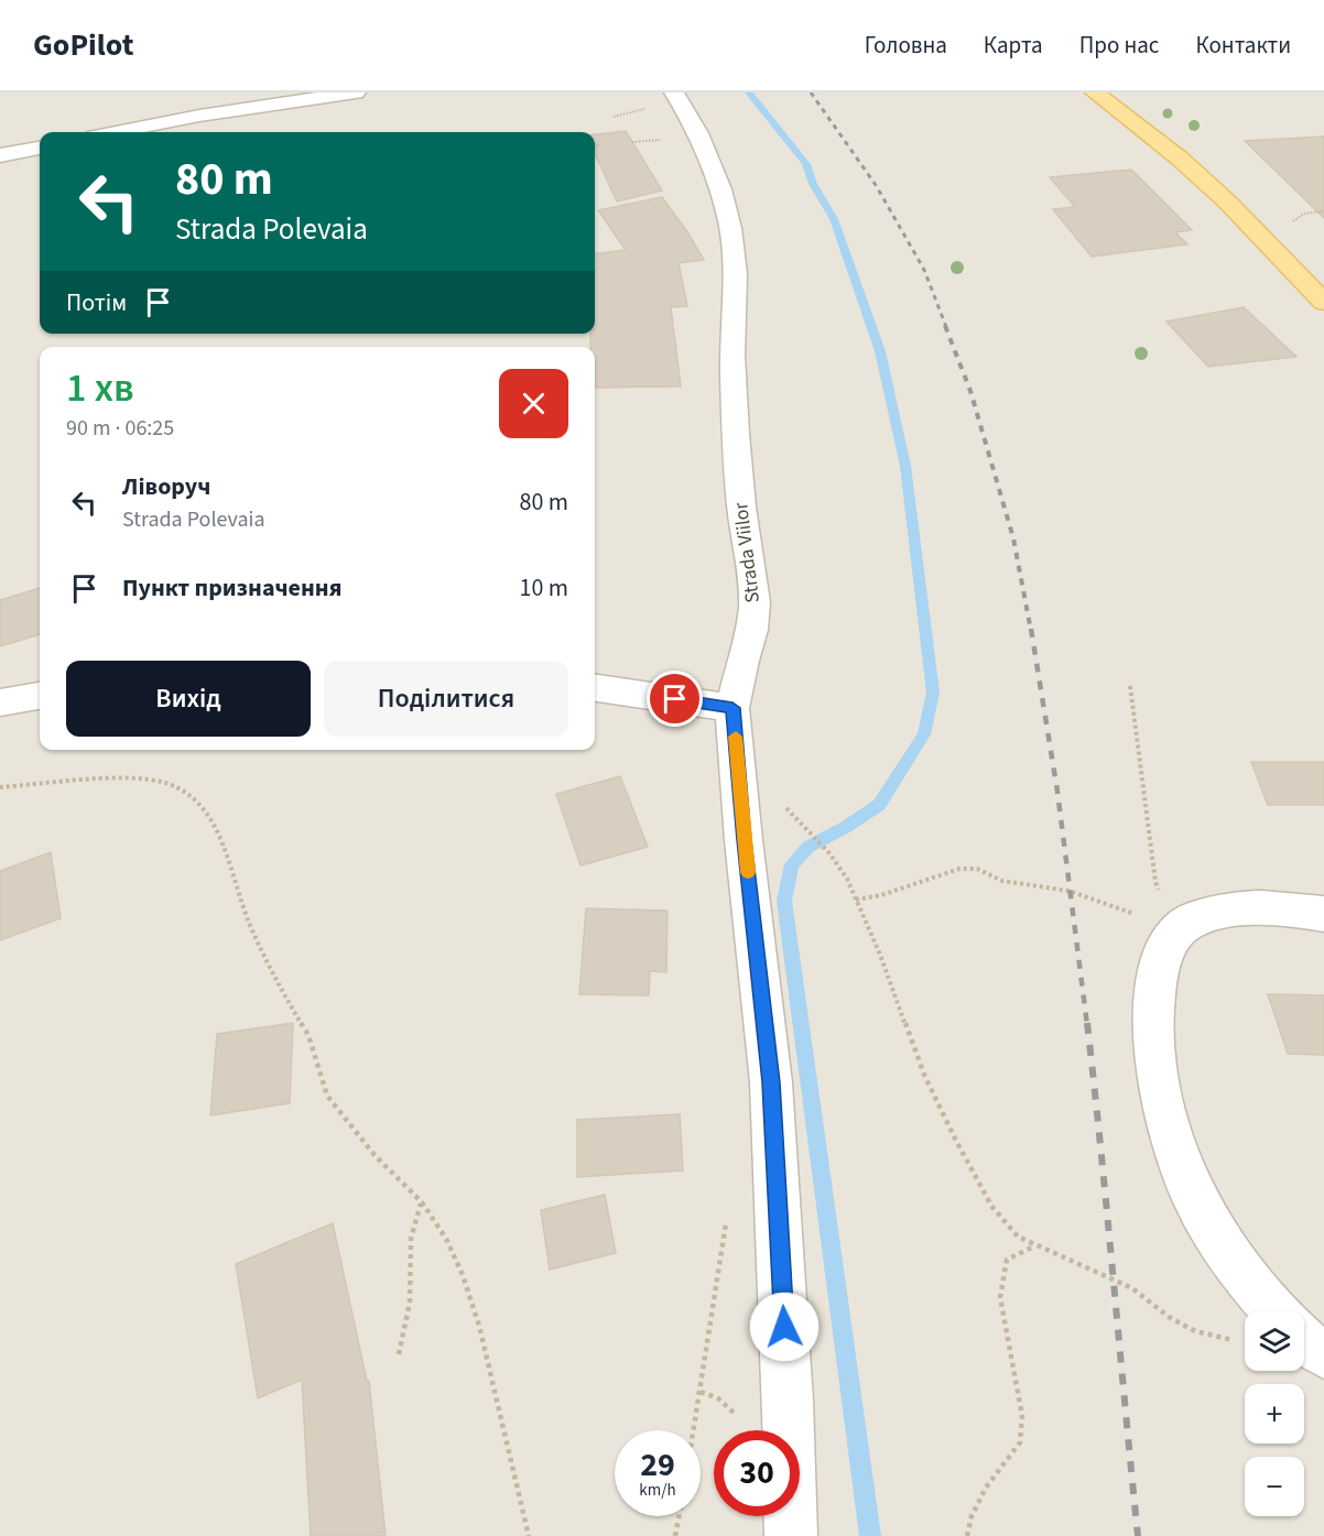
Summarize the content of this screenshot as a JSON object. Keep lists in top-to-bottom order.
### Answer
{
  "streets": {
    "street": ["Strada Viilor"]
  },
  "page": {
    "header": "GoPilot",
    "nav": [
      "Головна",
      "Карта",
      "Про нас",
      "Контакти"
    ],
    "turn": ["80 m", "Strada Polevaia"],
    "then": "Потім",
    "heading": ["1 хв", "90 m · 06:25"],
    "list": [
      {
        "name": "Ліворуч",
        "note": "Strada Polevaia",
        "value": "80 m"
      },
      {
        "name": "Пункт призначення",
        "value": "10 m"
      }
    ],
    "buttons": ["Вихід", "Поділитися"],
    "map_buttons": ["+", "−"],
    "speed": "29 km/h",
    "limit": "30"
  }
}
